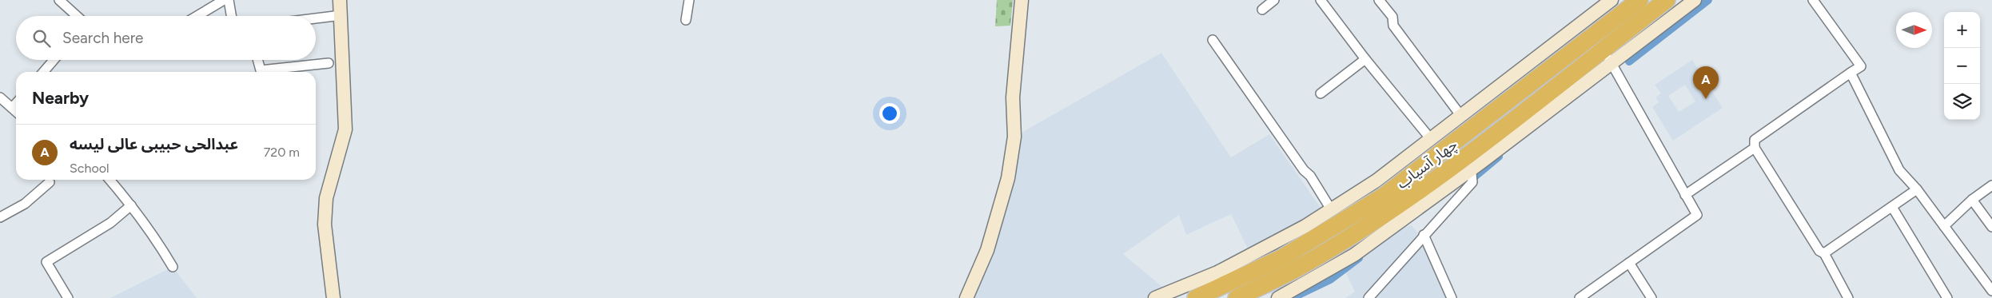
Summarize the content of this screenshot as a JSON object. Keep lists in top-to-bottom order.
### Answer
{
  "streets": {
    "highway": ["چهار آسیاب"]
  },
  "north": "right",
  "page": {
    "map_buttons": ["+", "−"],
    "search": "Search here",
    "pins": "A",
    "heading": "Nearby",
    "list": [
      {
        "mark": "A",
        "name": "عبدالحی حبیبی عالی لیسه",
        "note": "School",
        "value": "720 m"
      }
    ]
  }
}
